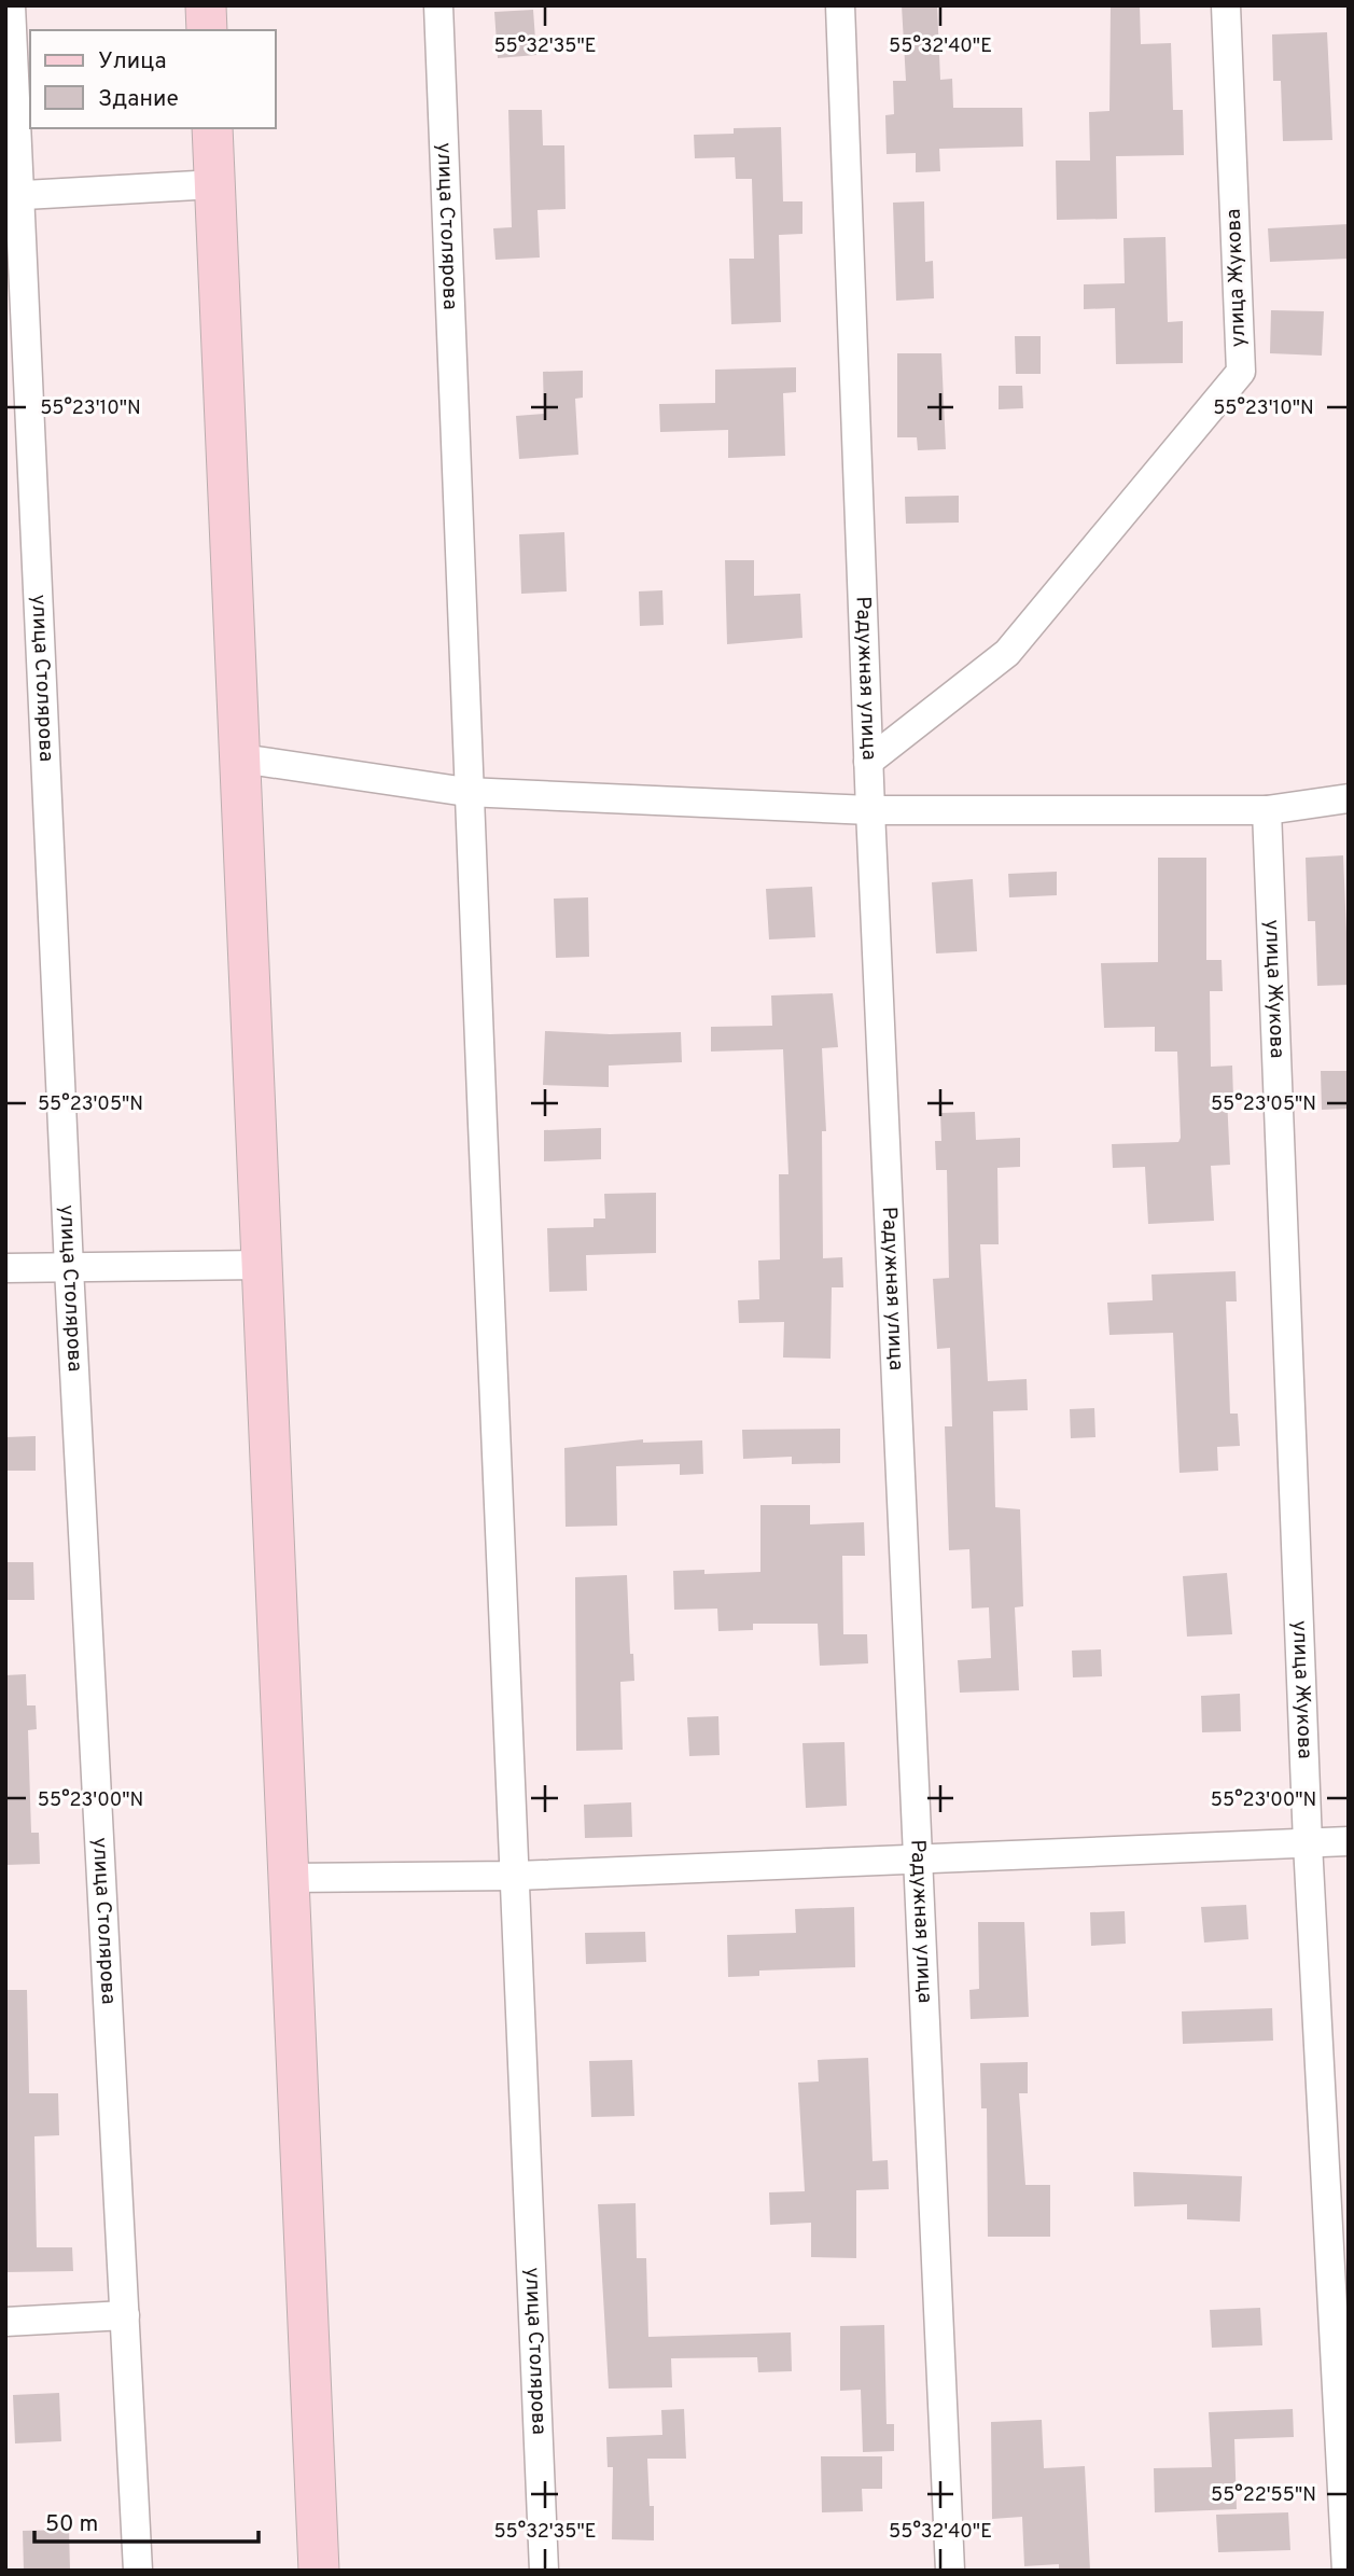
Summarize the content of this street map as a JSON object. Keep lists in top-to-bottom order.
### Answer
{
  "streets": {
    "street": ["улица Столярова", "улица Жукова", "Радужная улица"]
  },
  "crossings": [
    ["улица Жукова", "Радужная улица"]
  ],
  "legend": ["Улица", "Здание"],
  "scale_bar": "50 m",
  "coordinates": [
    "55°32'35\"E",
    "55°32'40\"E",
    "55°23'10\"N",
    "55°23'05\"N",
    "55°23'00\"N",
    "55°22'55\"N"
  ]
}
